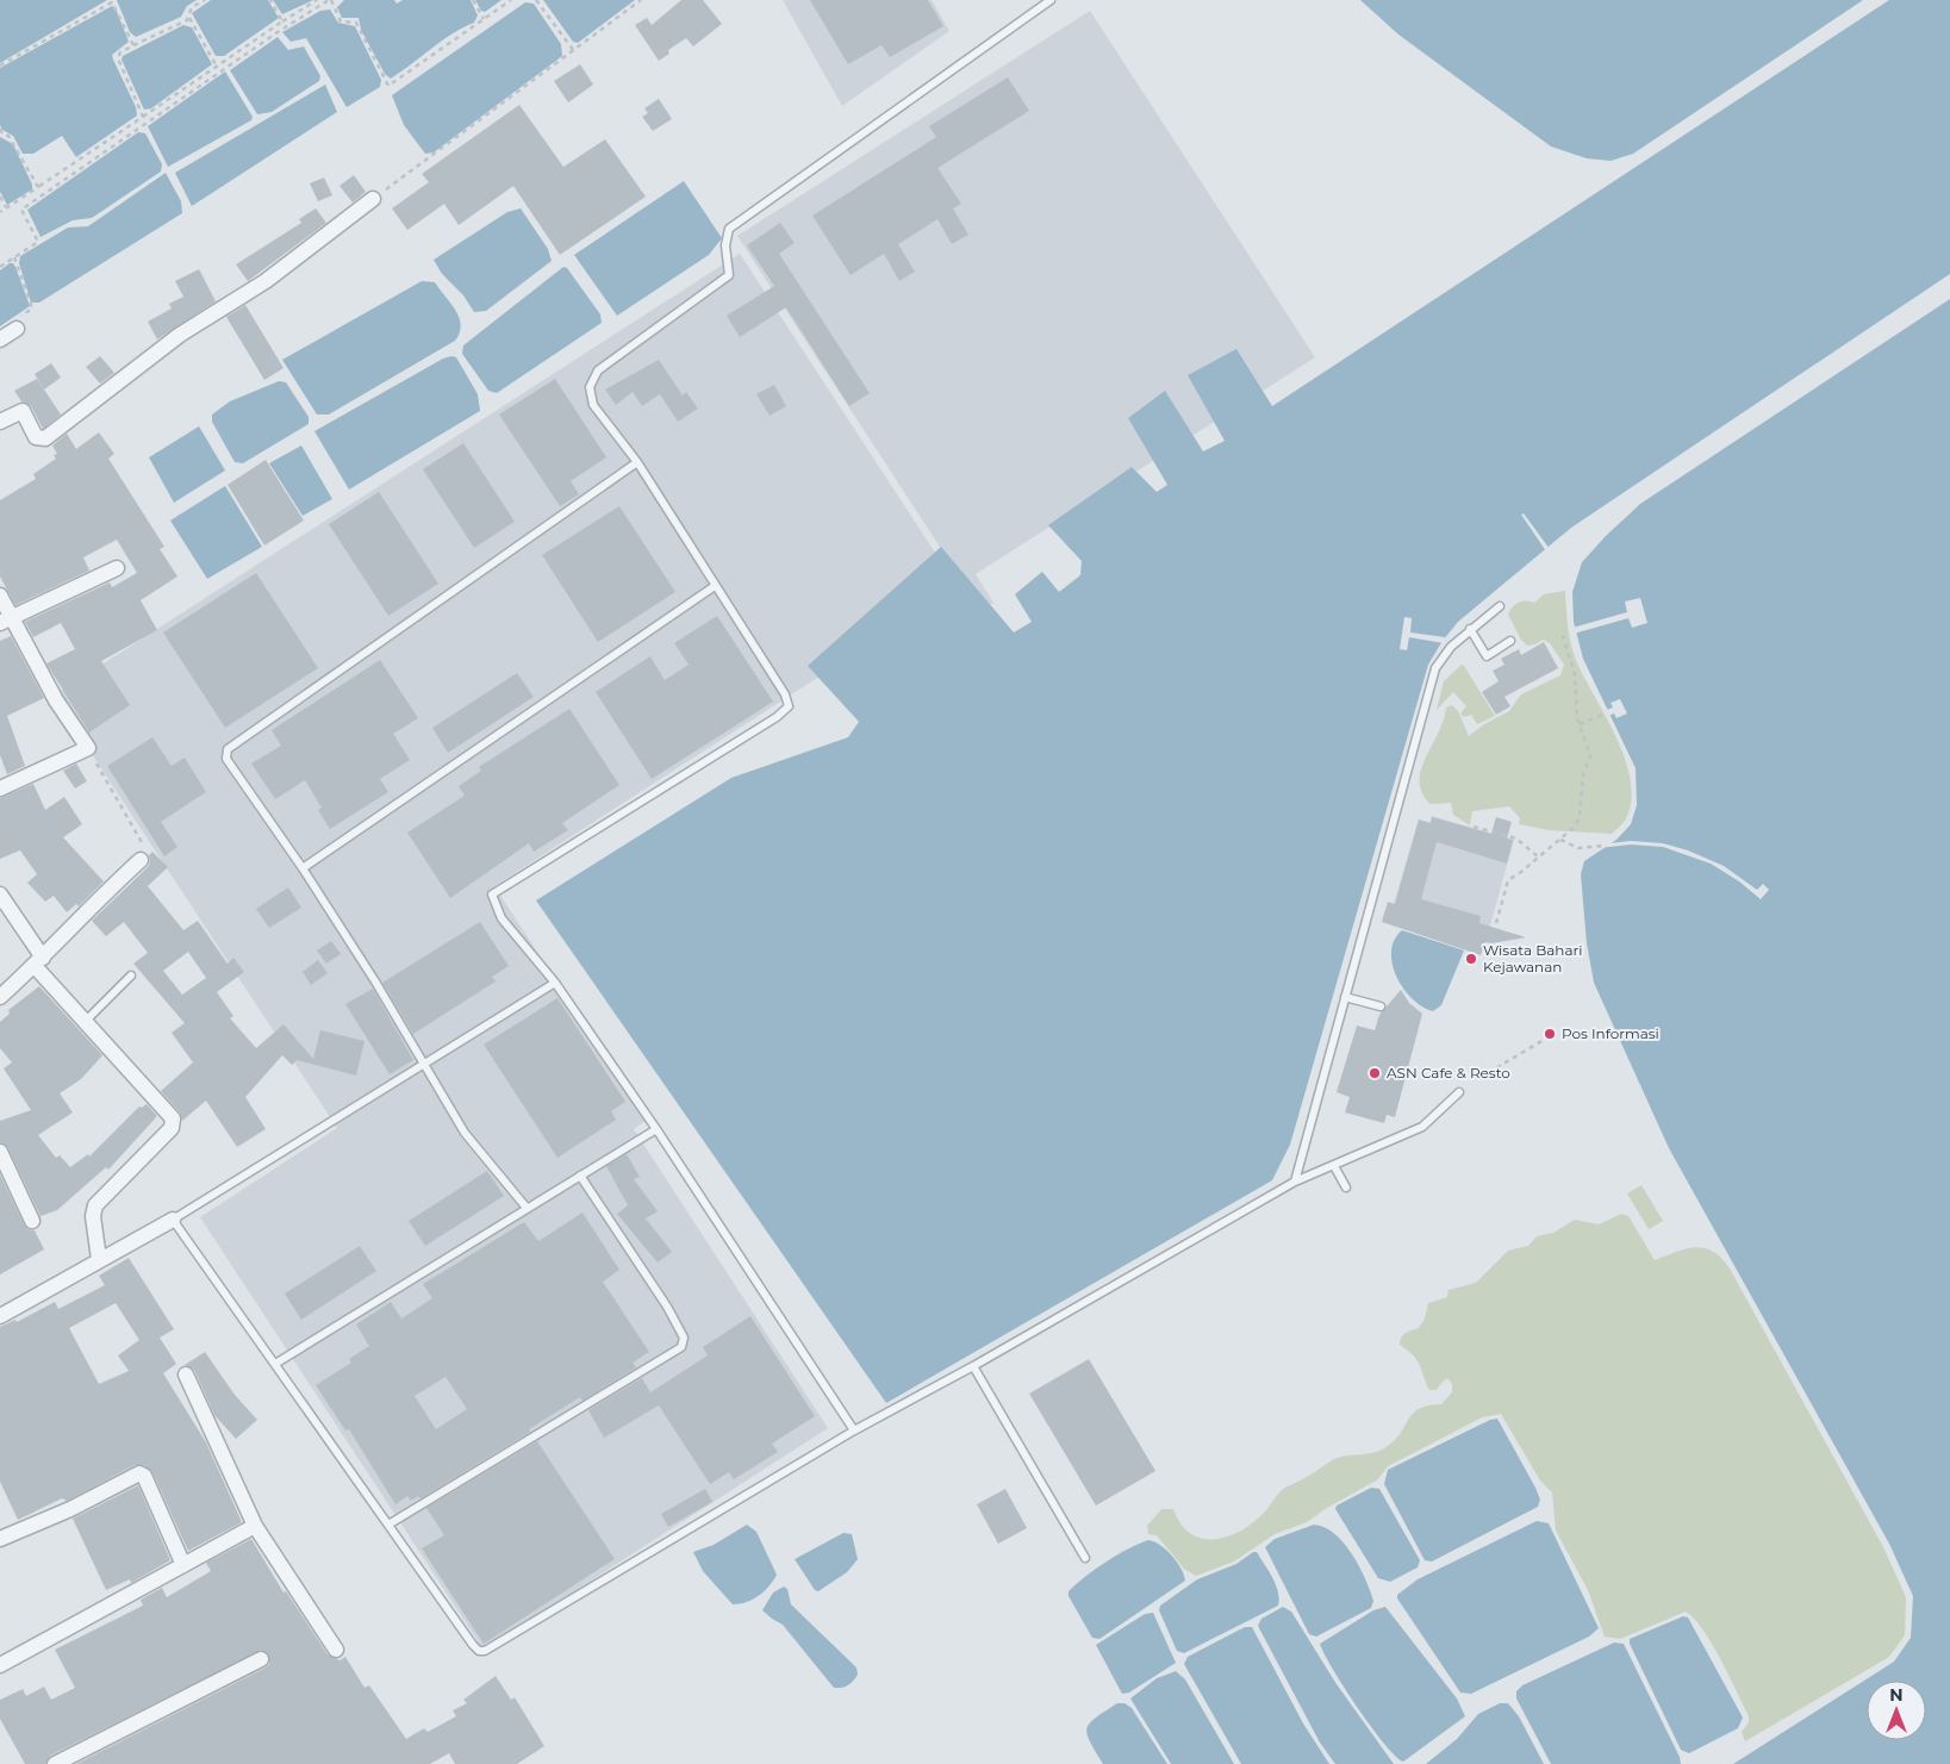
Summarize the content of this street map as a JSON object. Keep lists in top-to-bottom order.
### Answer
{
  "places": ["Wisata Bahari Kejawanan", "Pos Informasi", "ASN Cafe & Resto"],
  "north": "top"
}
